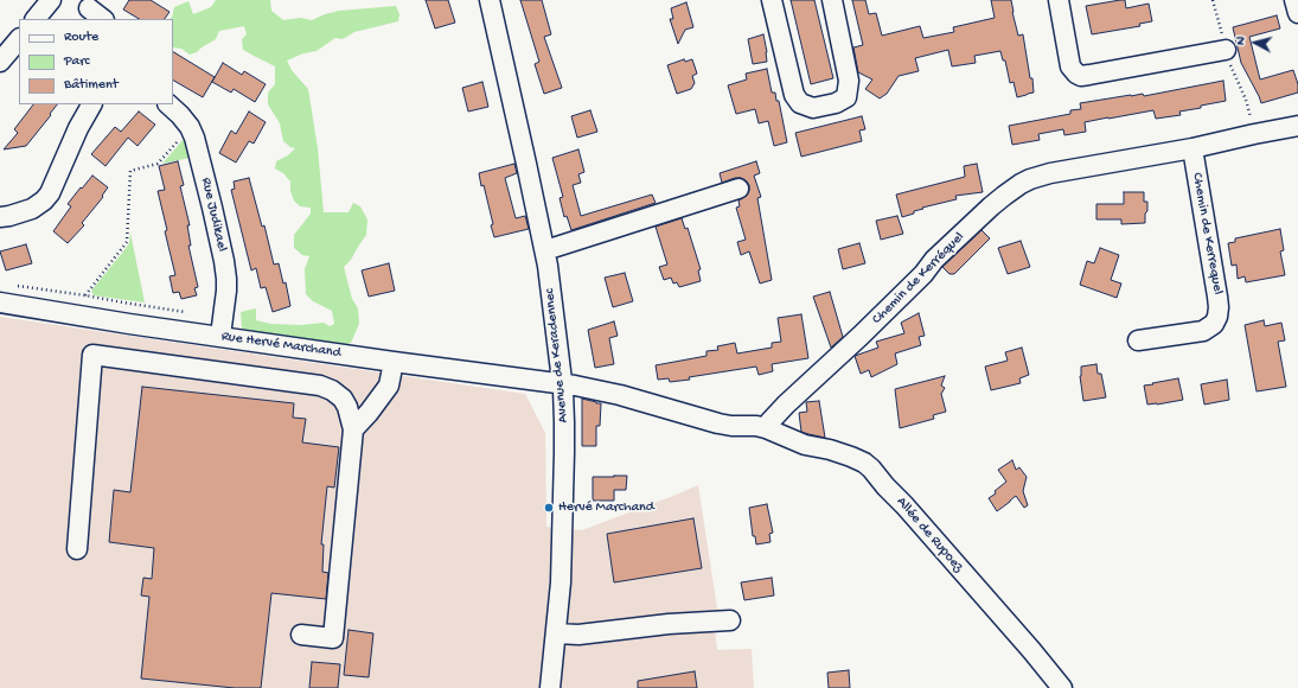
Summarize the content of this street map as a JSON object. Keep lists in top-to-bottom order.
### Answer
{
  "streets": {
    "street": [
      "Rue Judikael",
      "Chemin de Kerrequel",
      "Chemin de Kerréquel",
      "Rue Hervé Marchand",
      "Avenue de Keradennec",
      "Allée de Rupoez"
    ]
  },
  "crossings": [
    ["Rue Judikael", "Rue Hervé Marchand"],
    ["Chemin de Kerrequel", "Chemin de Kerréquel"],
    ["Chemin de Kerréquel", "Allée de Rupoez"],
    ["Rue Hervé Marchand", "Avenue de Keradennec"]
  ],
  "places": ["Hervé Marchand"],
  "legend": ["Route", "Parc", "Bâtiment"],
  "north": "left"
}
